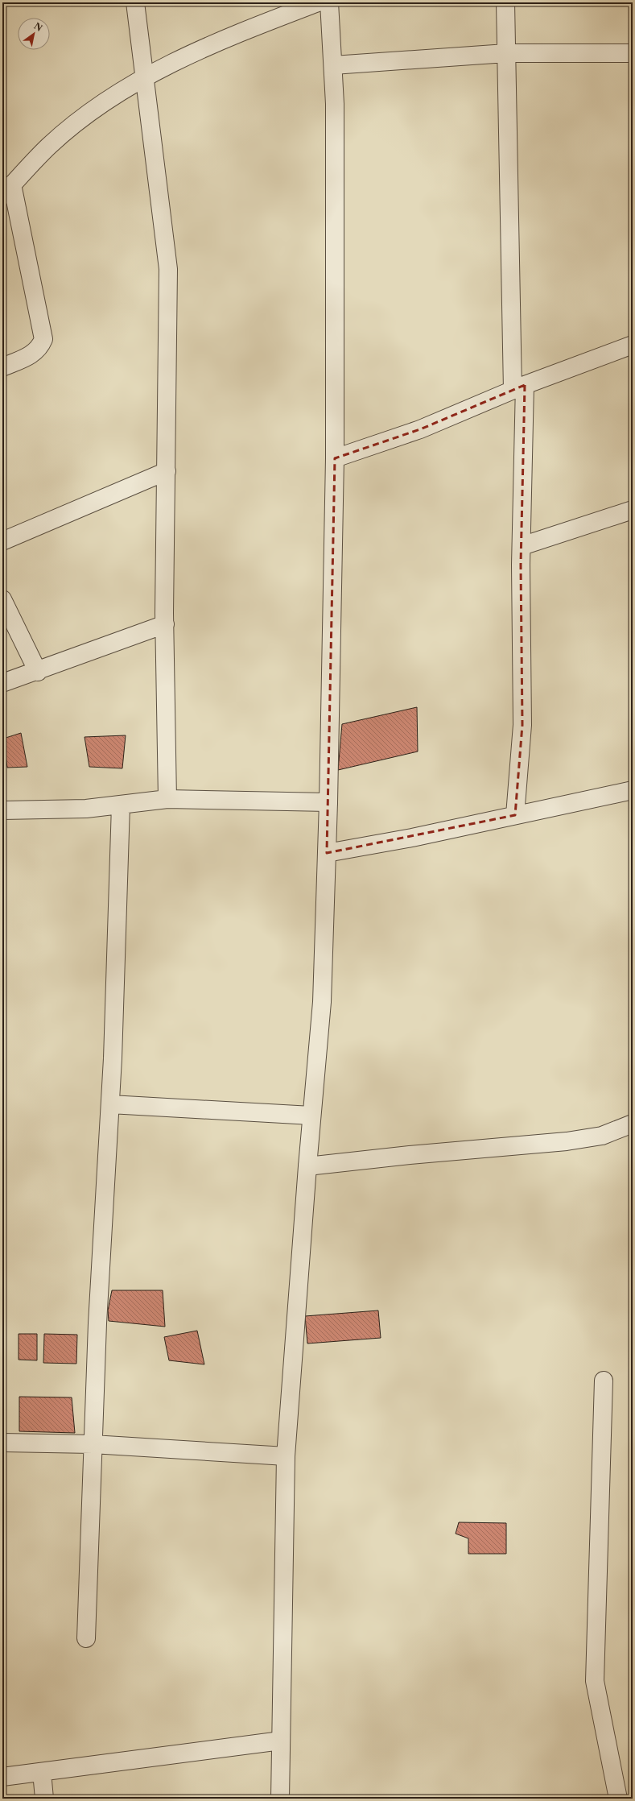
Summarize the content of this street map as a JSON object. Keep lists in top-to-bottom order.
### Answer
{
  "north": "top right"
}
